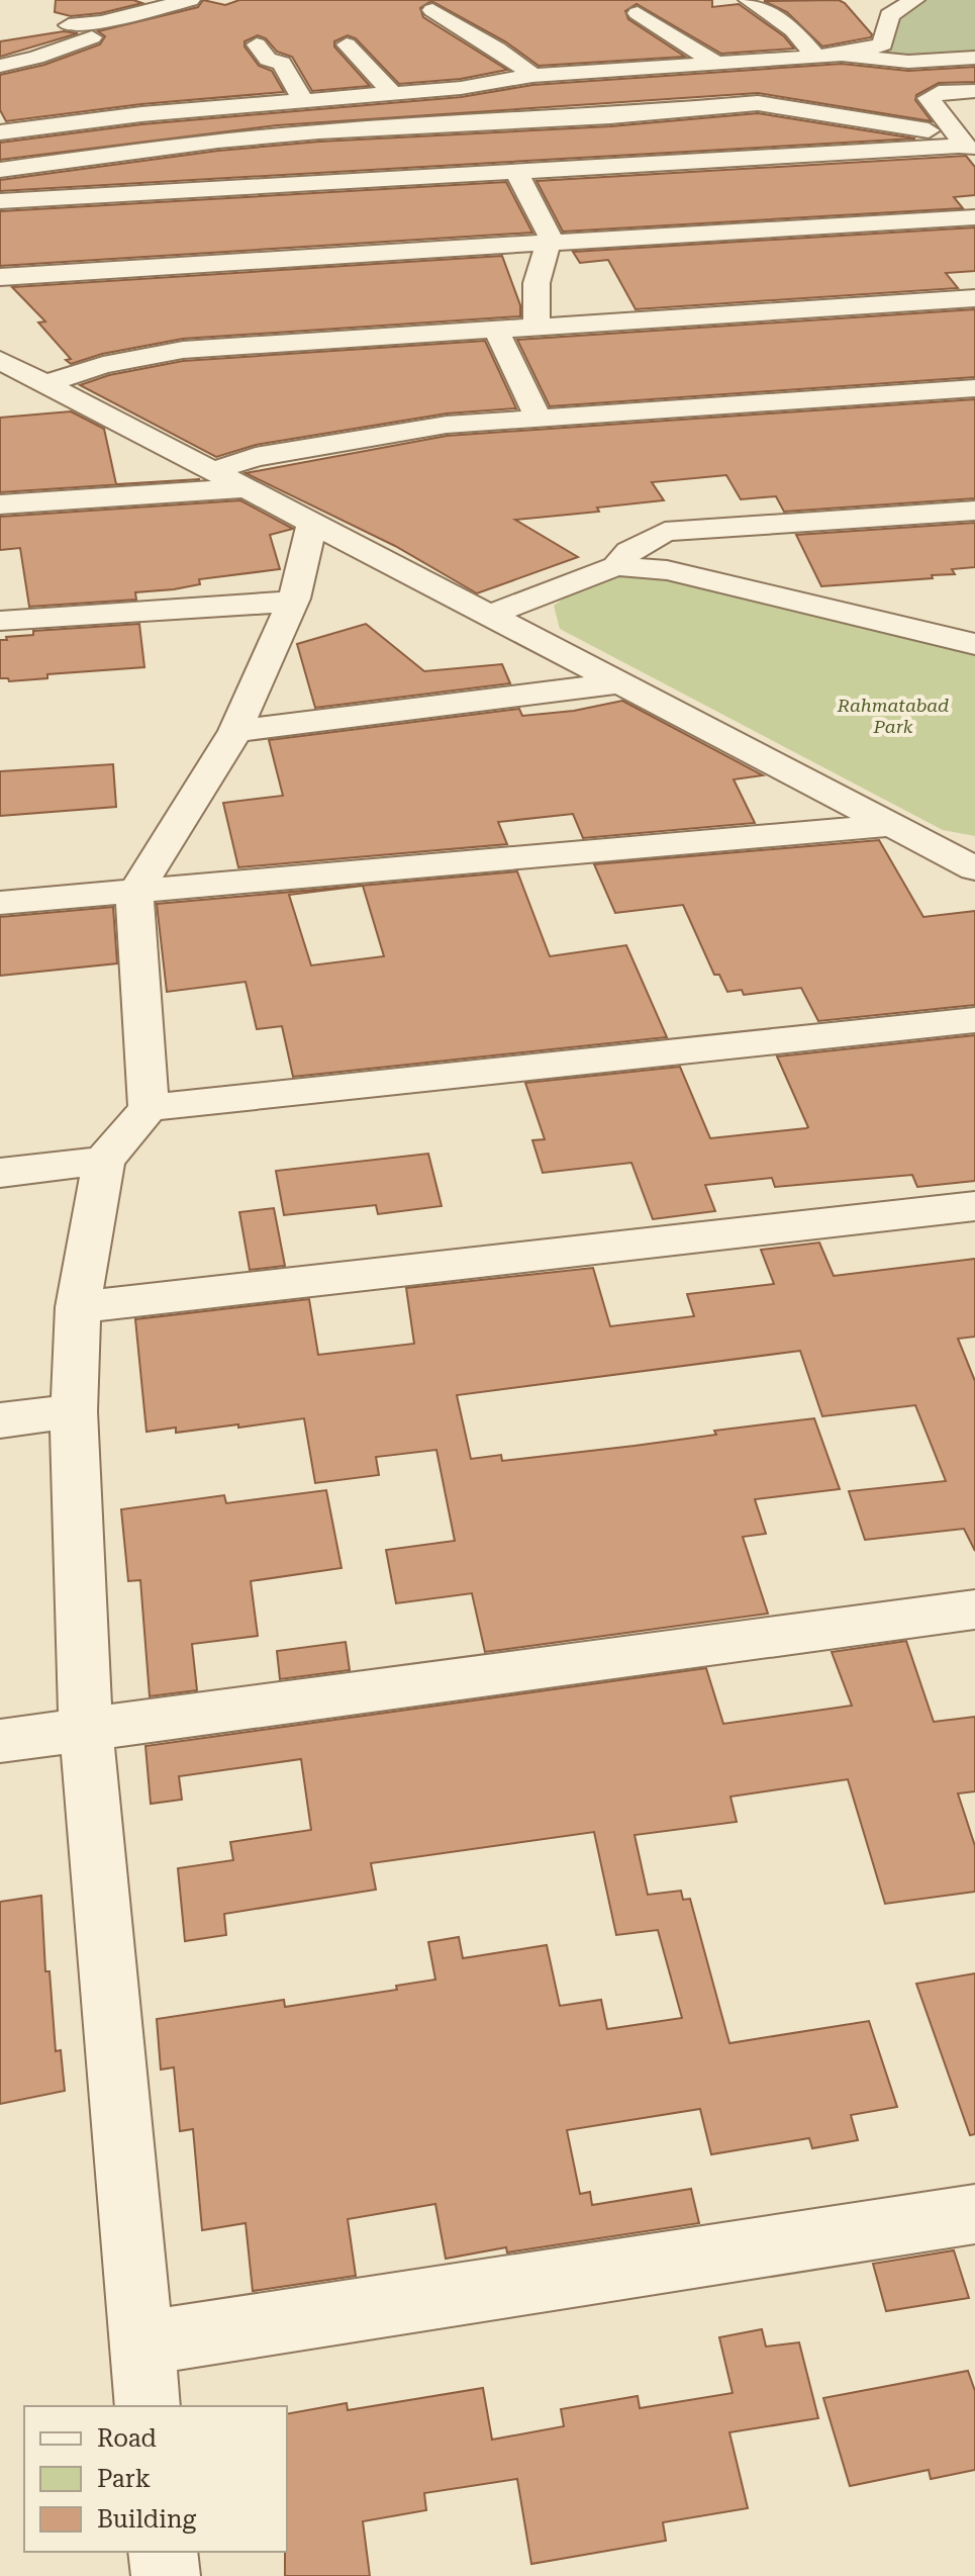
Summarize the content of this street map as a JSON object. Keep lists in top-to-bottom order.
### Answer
{
  "parks": ["Rahmatabad Park"],
  "legend": ["Road", "Park", "Building"]
}
